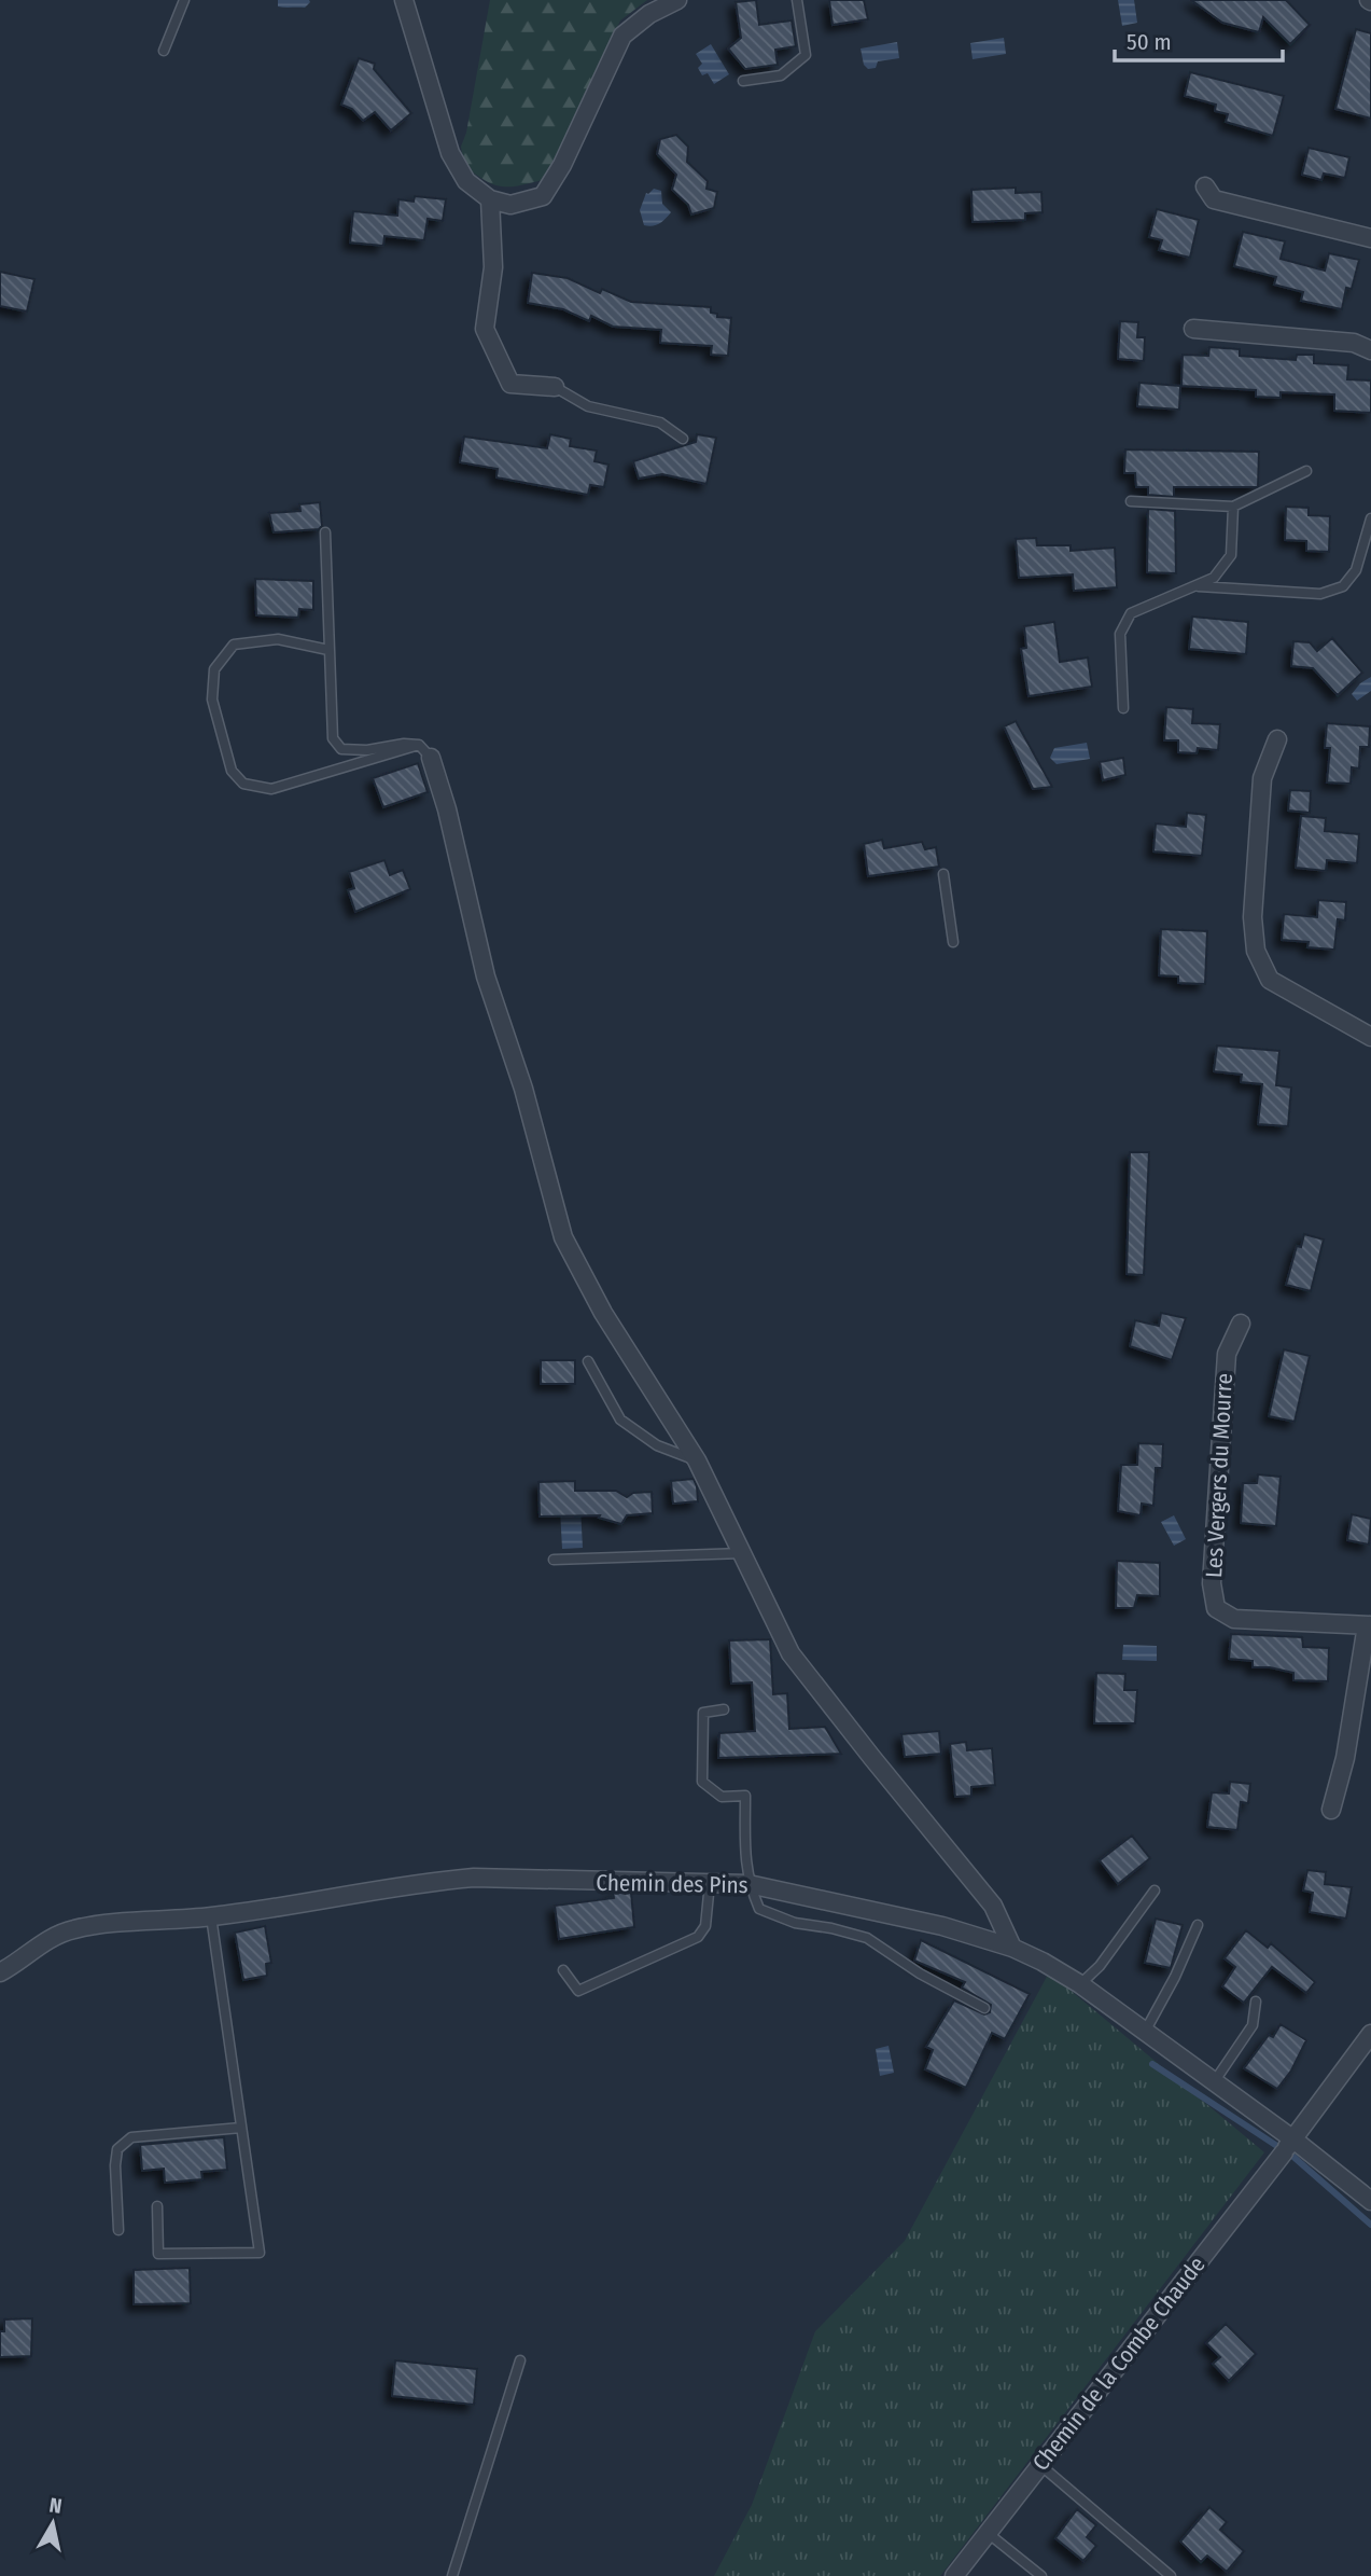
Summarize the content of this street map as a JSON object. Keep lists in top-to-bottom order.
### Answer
{
  "streets": {
    "street": ["Les Vergers du Mourre", "Chemin des Pins", "Chemin de la Combe Chaude"]
  },
  "crossings": [
    ["Chemin des Pins", "Chemin de la Combe Chaude"]
  ],
  "scale_bar": "50 m",
  "north": "top"
}
